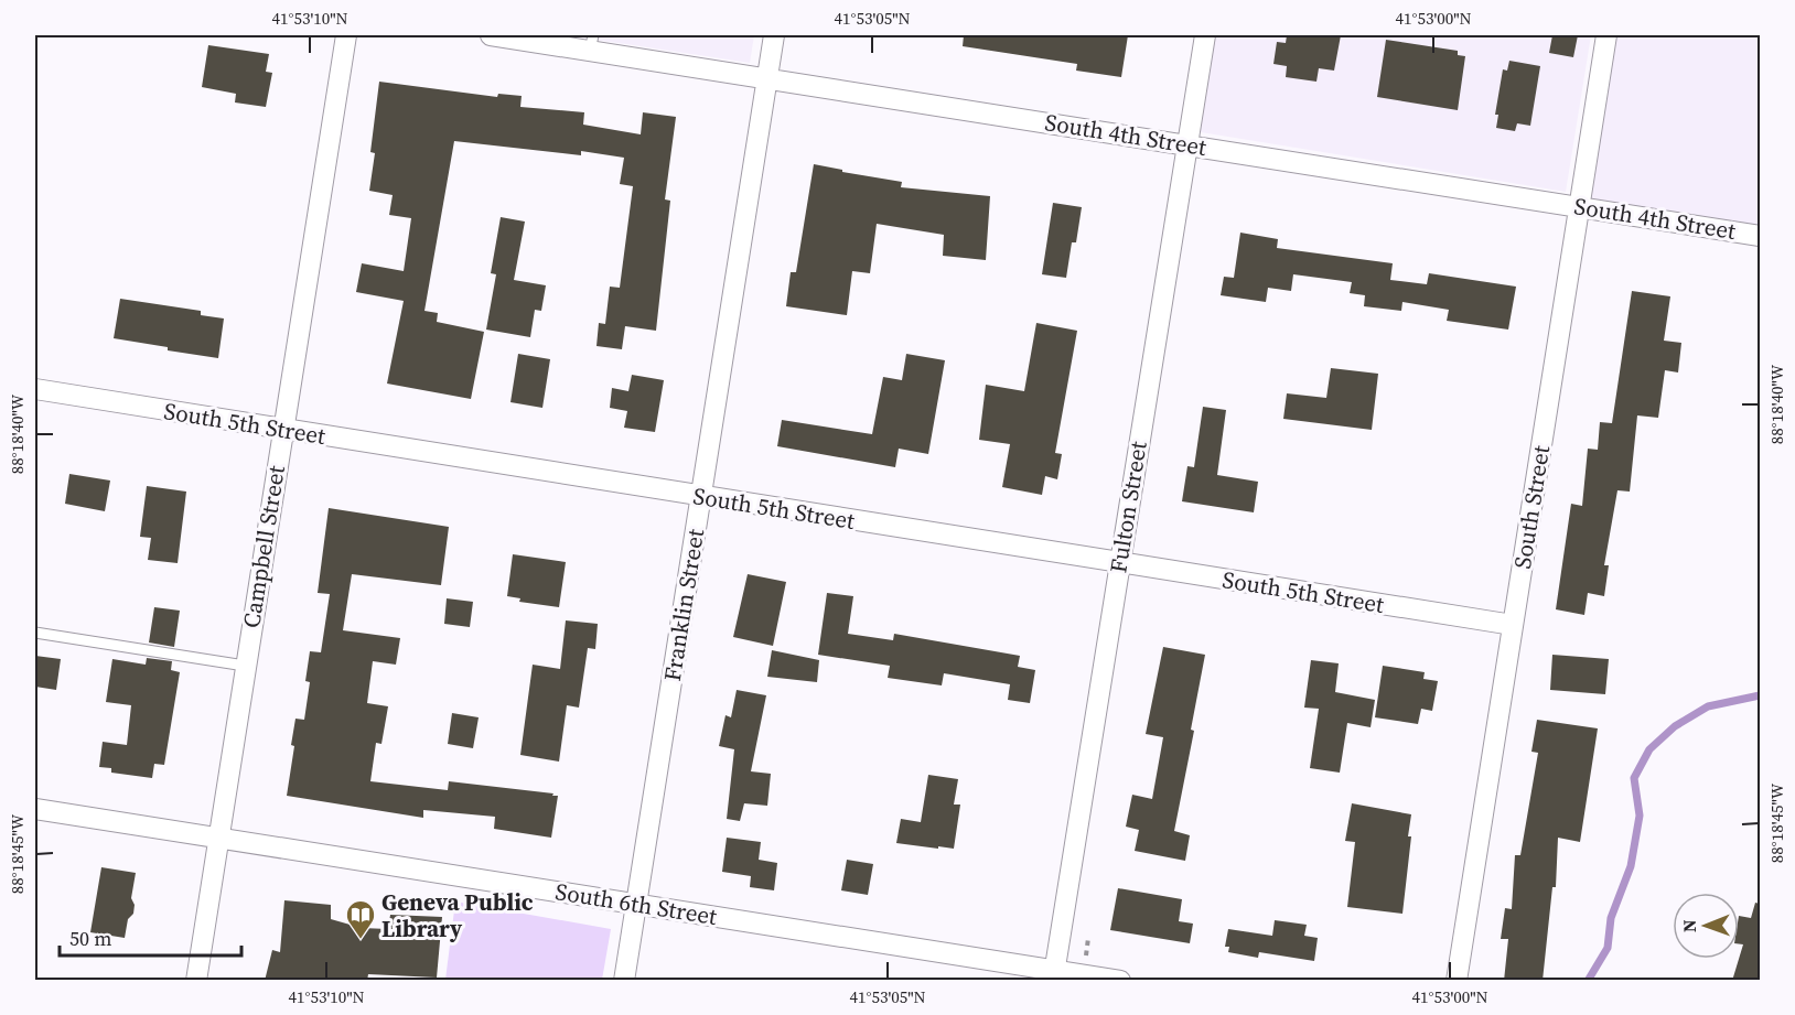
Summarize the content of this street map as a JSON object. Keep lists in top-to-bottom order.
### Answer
{
  "streets": {
    "street": [
      "South 4th Street",
      "South 5th Street",
      "Fulton Street",
      "South Street",
      "Campbell Street",
      "Franklin Street",
      "South 6th Street"
    ]
  },
  "crossings": [
    ["South 4th Street", "Fulton Street"],
    ["South 4th Street", "South Street"],
    ["South 4th Street", "Franklin Street"],
    ["South 5th Street", "Fulton Street"],
    ["South 5th Street", "South Street"],
    ["South 5th Street", "Campbell Street"],
    ["South 5th Street", "Franklin Street"],
    ["Fulton Street", "South 6th Street"],
    ["Campbell Street", "South 6th Street"],
    ["Franklin Street", "South 6th Street"]
  ],
  "places": {
    "library": ["Geneva Public Library"]
  },
  "scale_bar": "50 m",
  "north": "left",
  "coordinates": [
    "41°53'10\"N",
    "41°53'05\"N",
    "41°53'00\"N",
    "88°18'40\"W",
    "88°18'45\"W"
  ]
}
